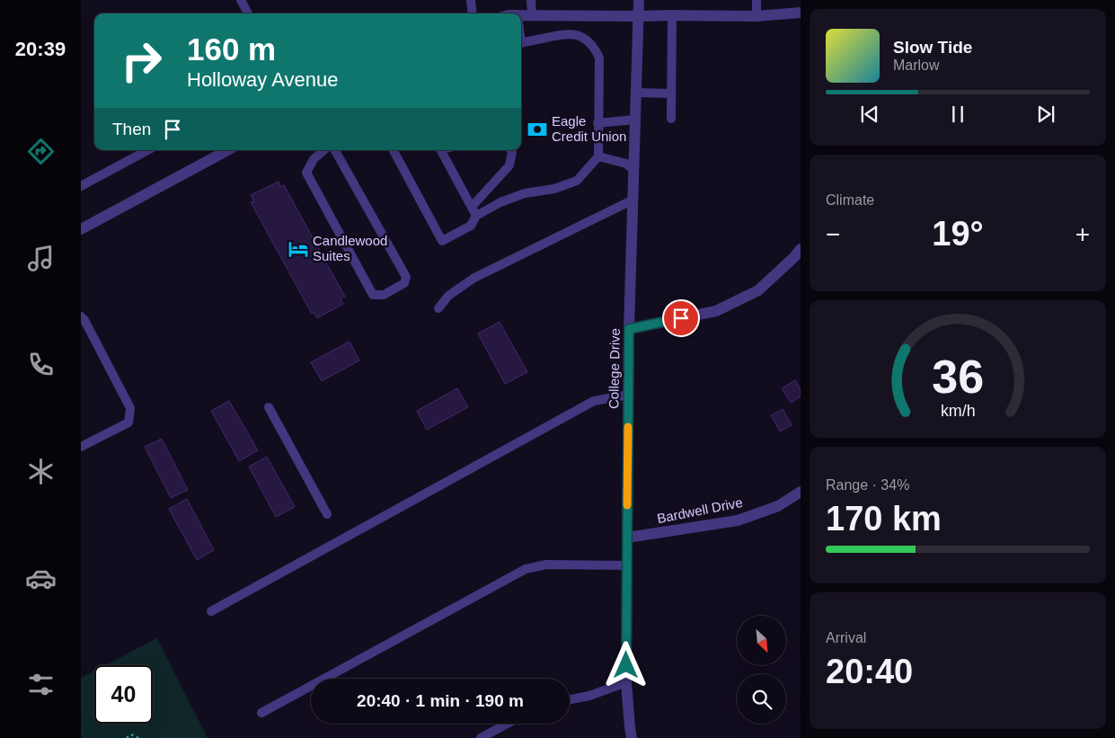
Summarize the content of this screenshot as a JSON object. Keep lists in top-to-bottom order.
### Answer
{
  "streets": {
    "street": ["College Drive", "Bardwell Drive"]
  },
  "crossings": [
    ["College Drive", "Bardwell Drive"]
  ],
  "places": {
    "bank": ["Eagle Credit Union"],
    "hotel": ["Candlewood Suites"]
  },
  "north": "bottom right",
  "page": {
    "tabs": "20:39",
    "turn": ["160 m", "Holloway Avenue"],
    "song": ["Slow Tide", "Marlow"],
    "then": "Then",
    "tile": [
      "Climate",
      ["Range · 34%", "170 km"],
      ["Arrival", "20:40"]
    ],
    "heat": ["−", "19°", "+"],
    "limit": "40",
    "trip": "20:40 · 1 min · 190 m",
    "gauge": ["36", "km/h"]
  }
}
